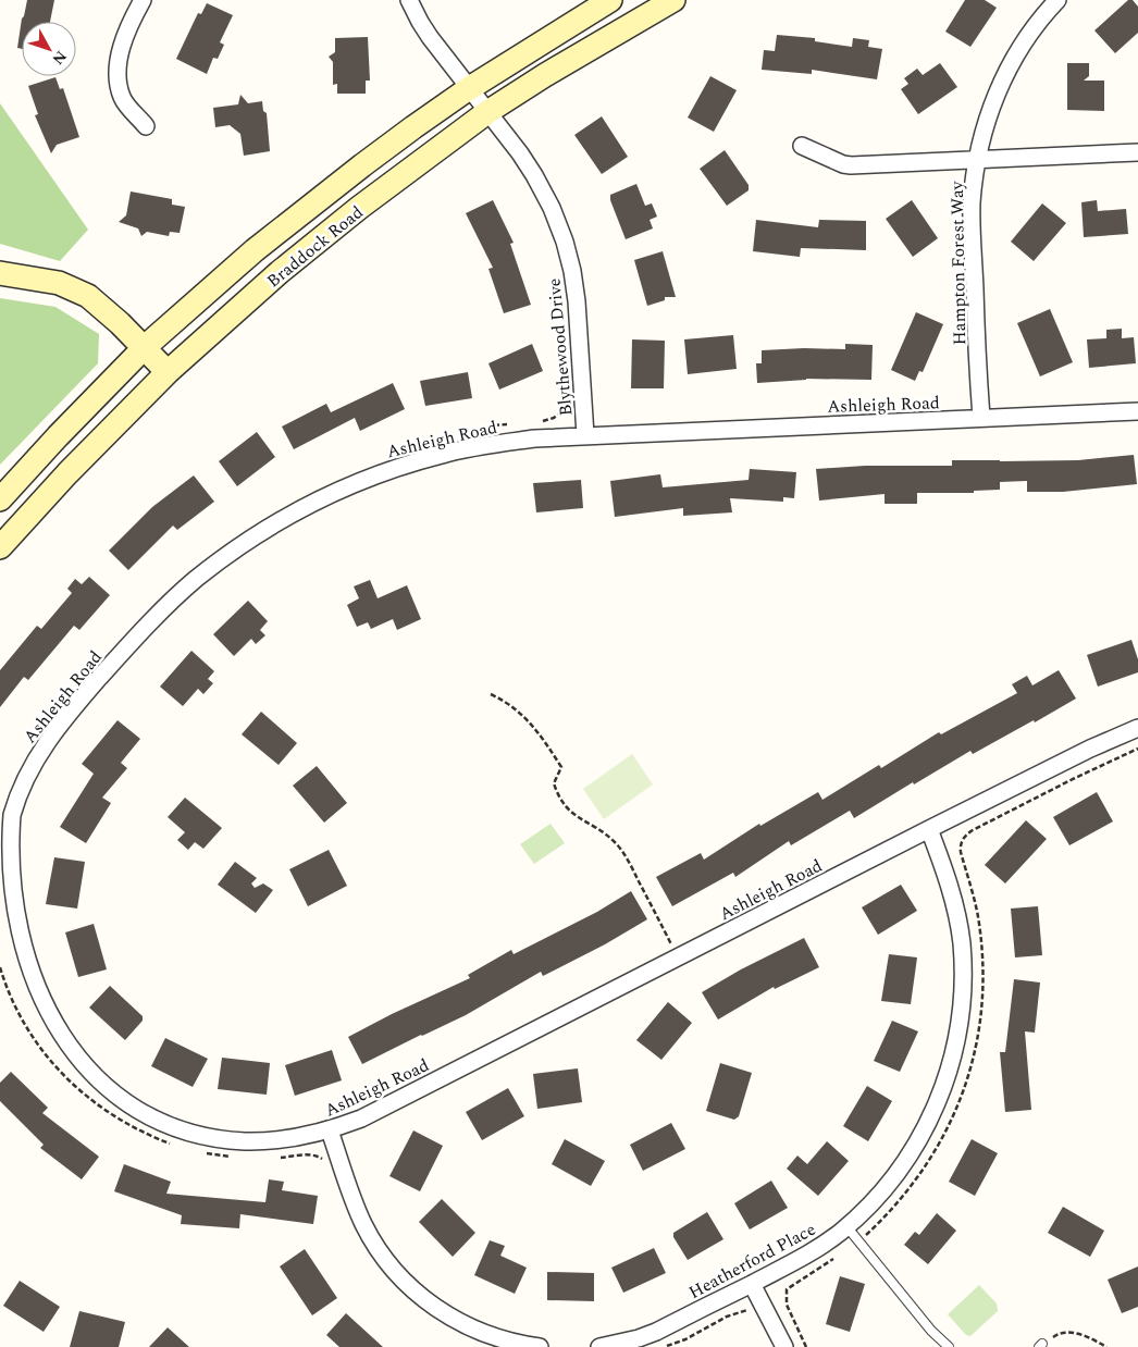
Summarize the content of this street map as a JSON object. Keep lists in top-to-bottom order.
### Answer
{
  "streets": {
    "main road": ["Braddock Road"],
    "street": [
      "Hampton Forest Way",
      "Blythewood Drive",
      "Ashleigh Road",
      "Heatherford Place"
    ]
  },
  "crossings": [
    ["Braddock Road", "Blythewood Drive"],
    ["Hampton Forest Way", "Ashleigh Road"],
    ["Blythewood Drive", "Ashleigh Road"],
    ["Ashleigh Road", "Heatherford Place"]
  ],
  "north": "bottom right"
}
